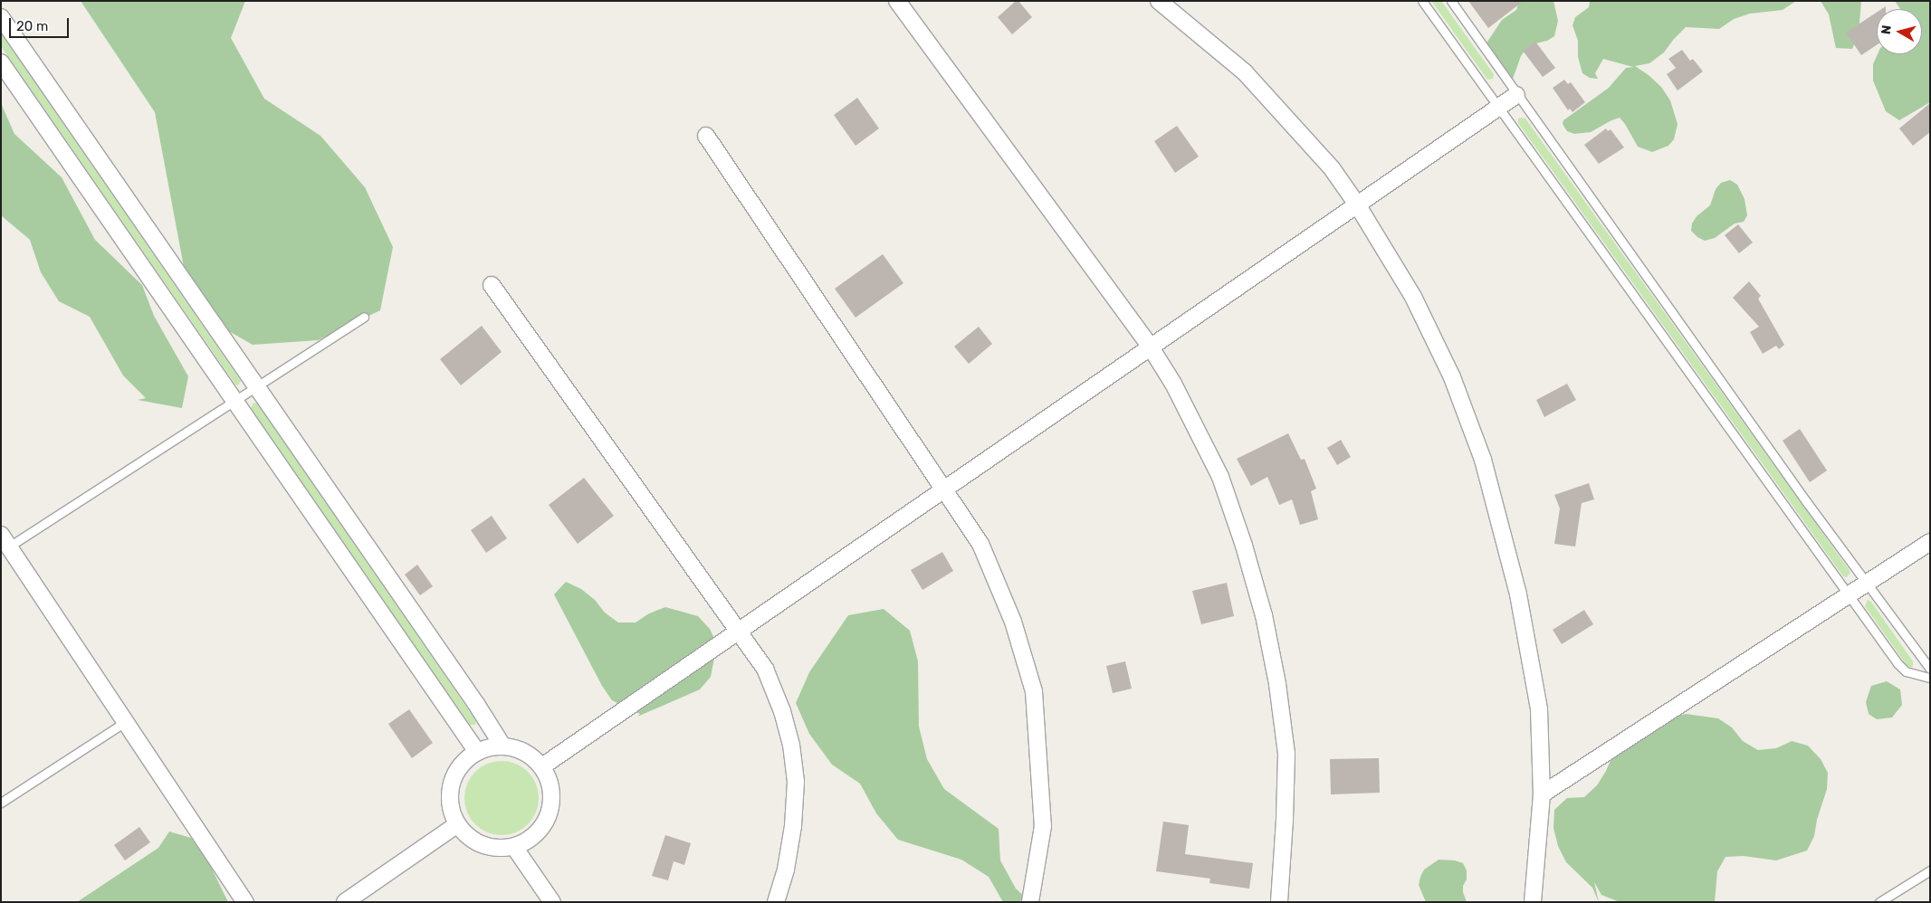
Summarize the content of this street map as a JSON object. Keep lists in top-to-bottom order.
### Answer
{
  "scale_bar": "20 m",
  "north": "left"
}
